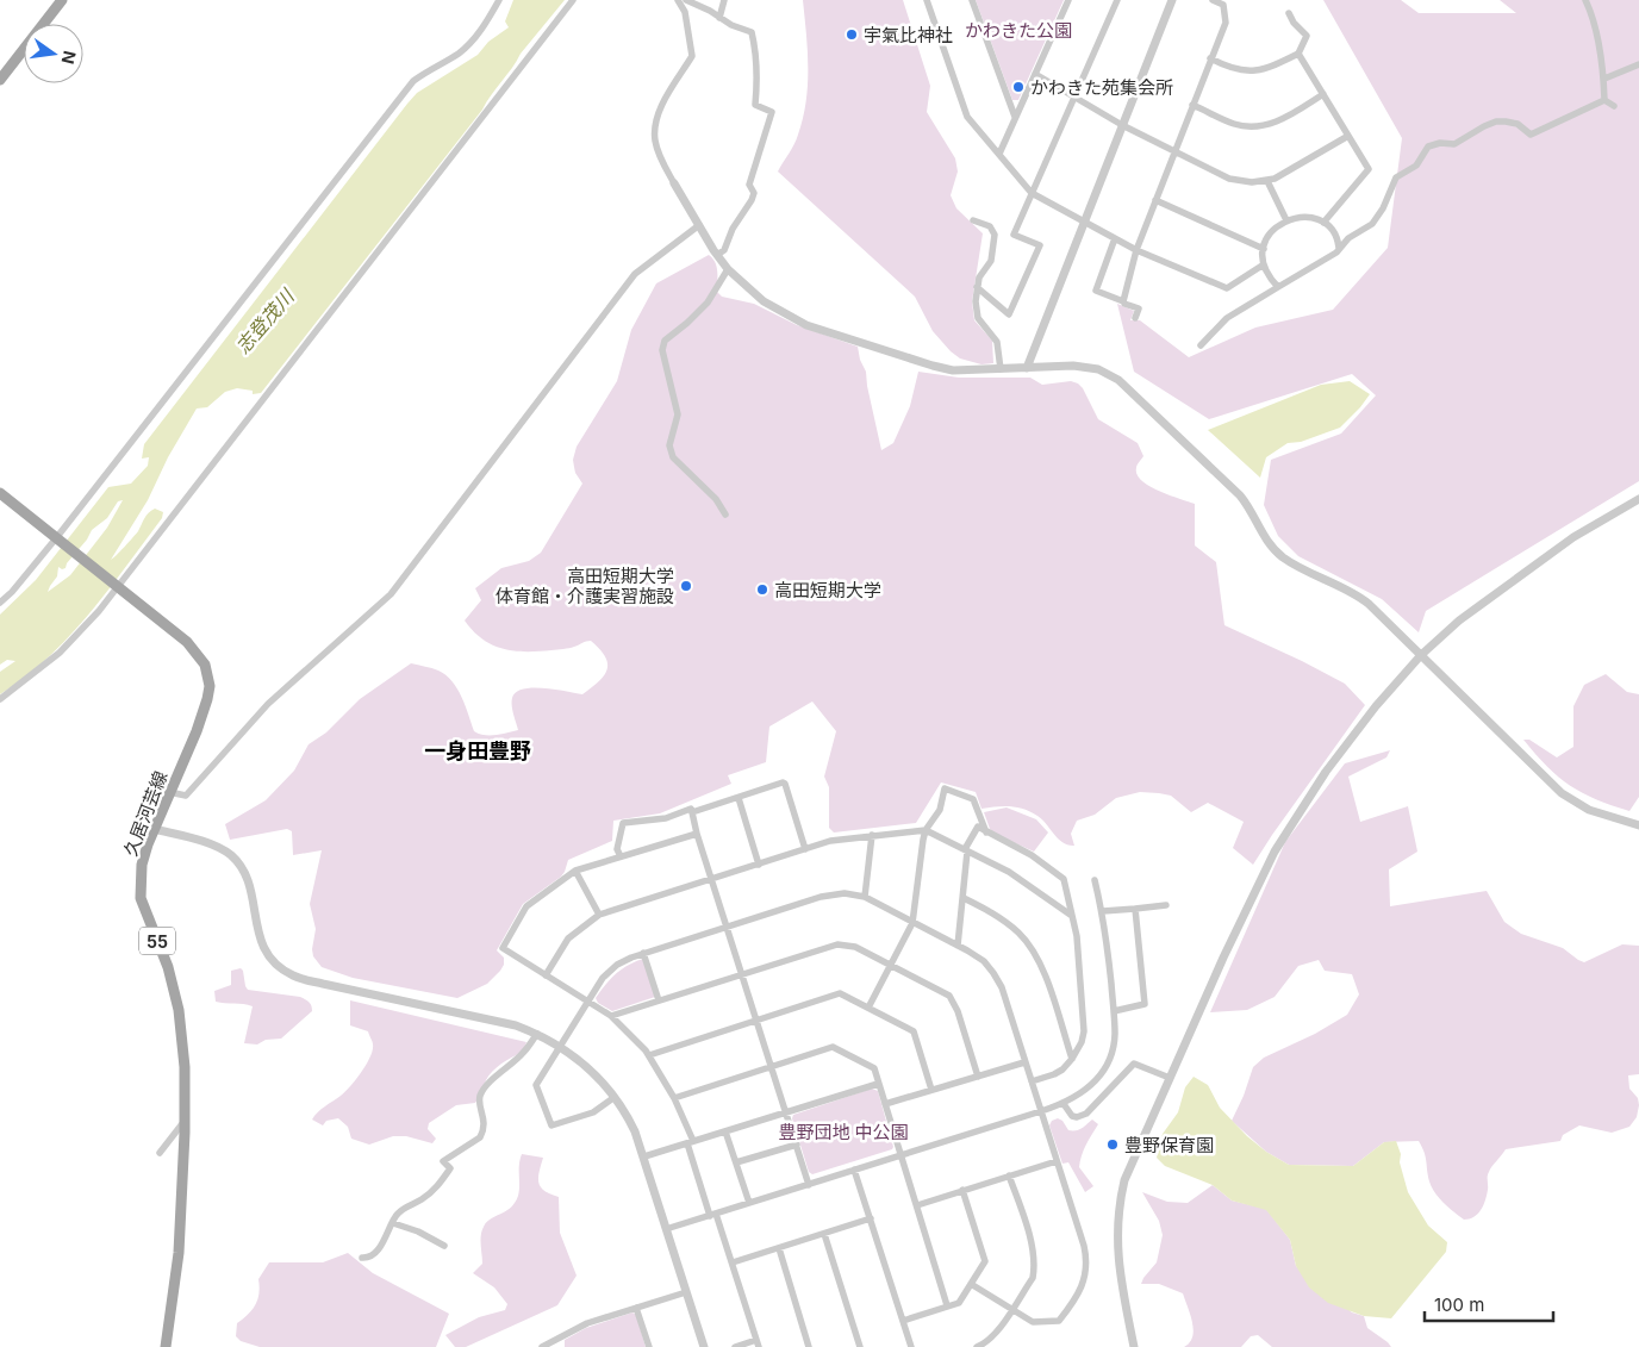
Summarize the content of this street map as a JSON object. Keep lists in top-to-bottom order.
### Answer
{
  "streets": {
    "main road": ["久居河芸線", "55"]
  },
  "districts": ["一身田豊野"],
  "water": ["志登茂川"],
  "parks": ["かわきた公園", "豊野団地 中公園"],
  "places": [
    "宇氣比神社",
    "かわきた苑集会所",
    "高田短期大学 体育館・介護実習施設",
    "高田短期大学",
    "豊野保育園"
  ],
  "scale_bar": "100 m",
  "north": "right"
}
